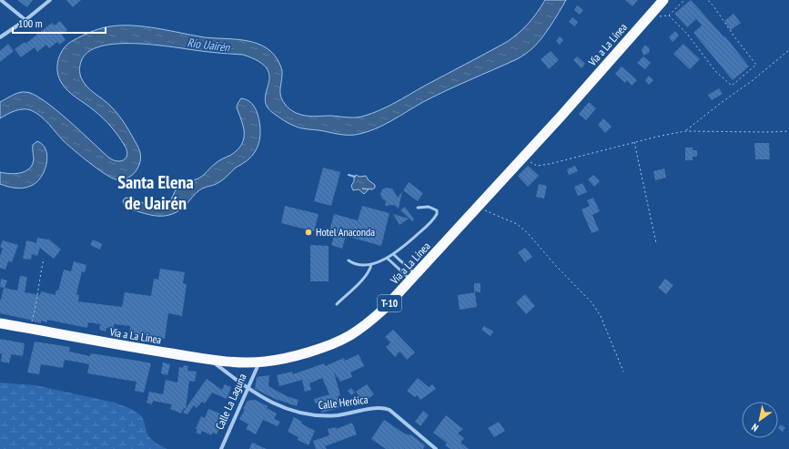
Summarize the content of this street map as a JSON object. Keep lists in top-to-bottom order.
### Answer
{
  "streets": {
    "highway": ["Vía a La Línea", "T-10"],
    "street": ["Calle La Laguna", "Calle Heróica"]
  },
  "crossings": [
    ["Vía a La Línea", "Calle La Laguna"],
    ["Vía a La Línea", "Calle Heróica"],
    ["Calle La Laguna", "Calle Heróica"]
  ],
  "districts": ["Santa Elena de Uairén"],
  "water": ["Río Uairén"],
  "places": ["Hotel Anaconda"],
  "scale_bar": "100 m",
  "north": "bottom left"
}
